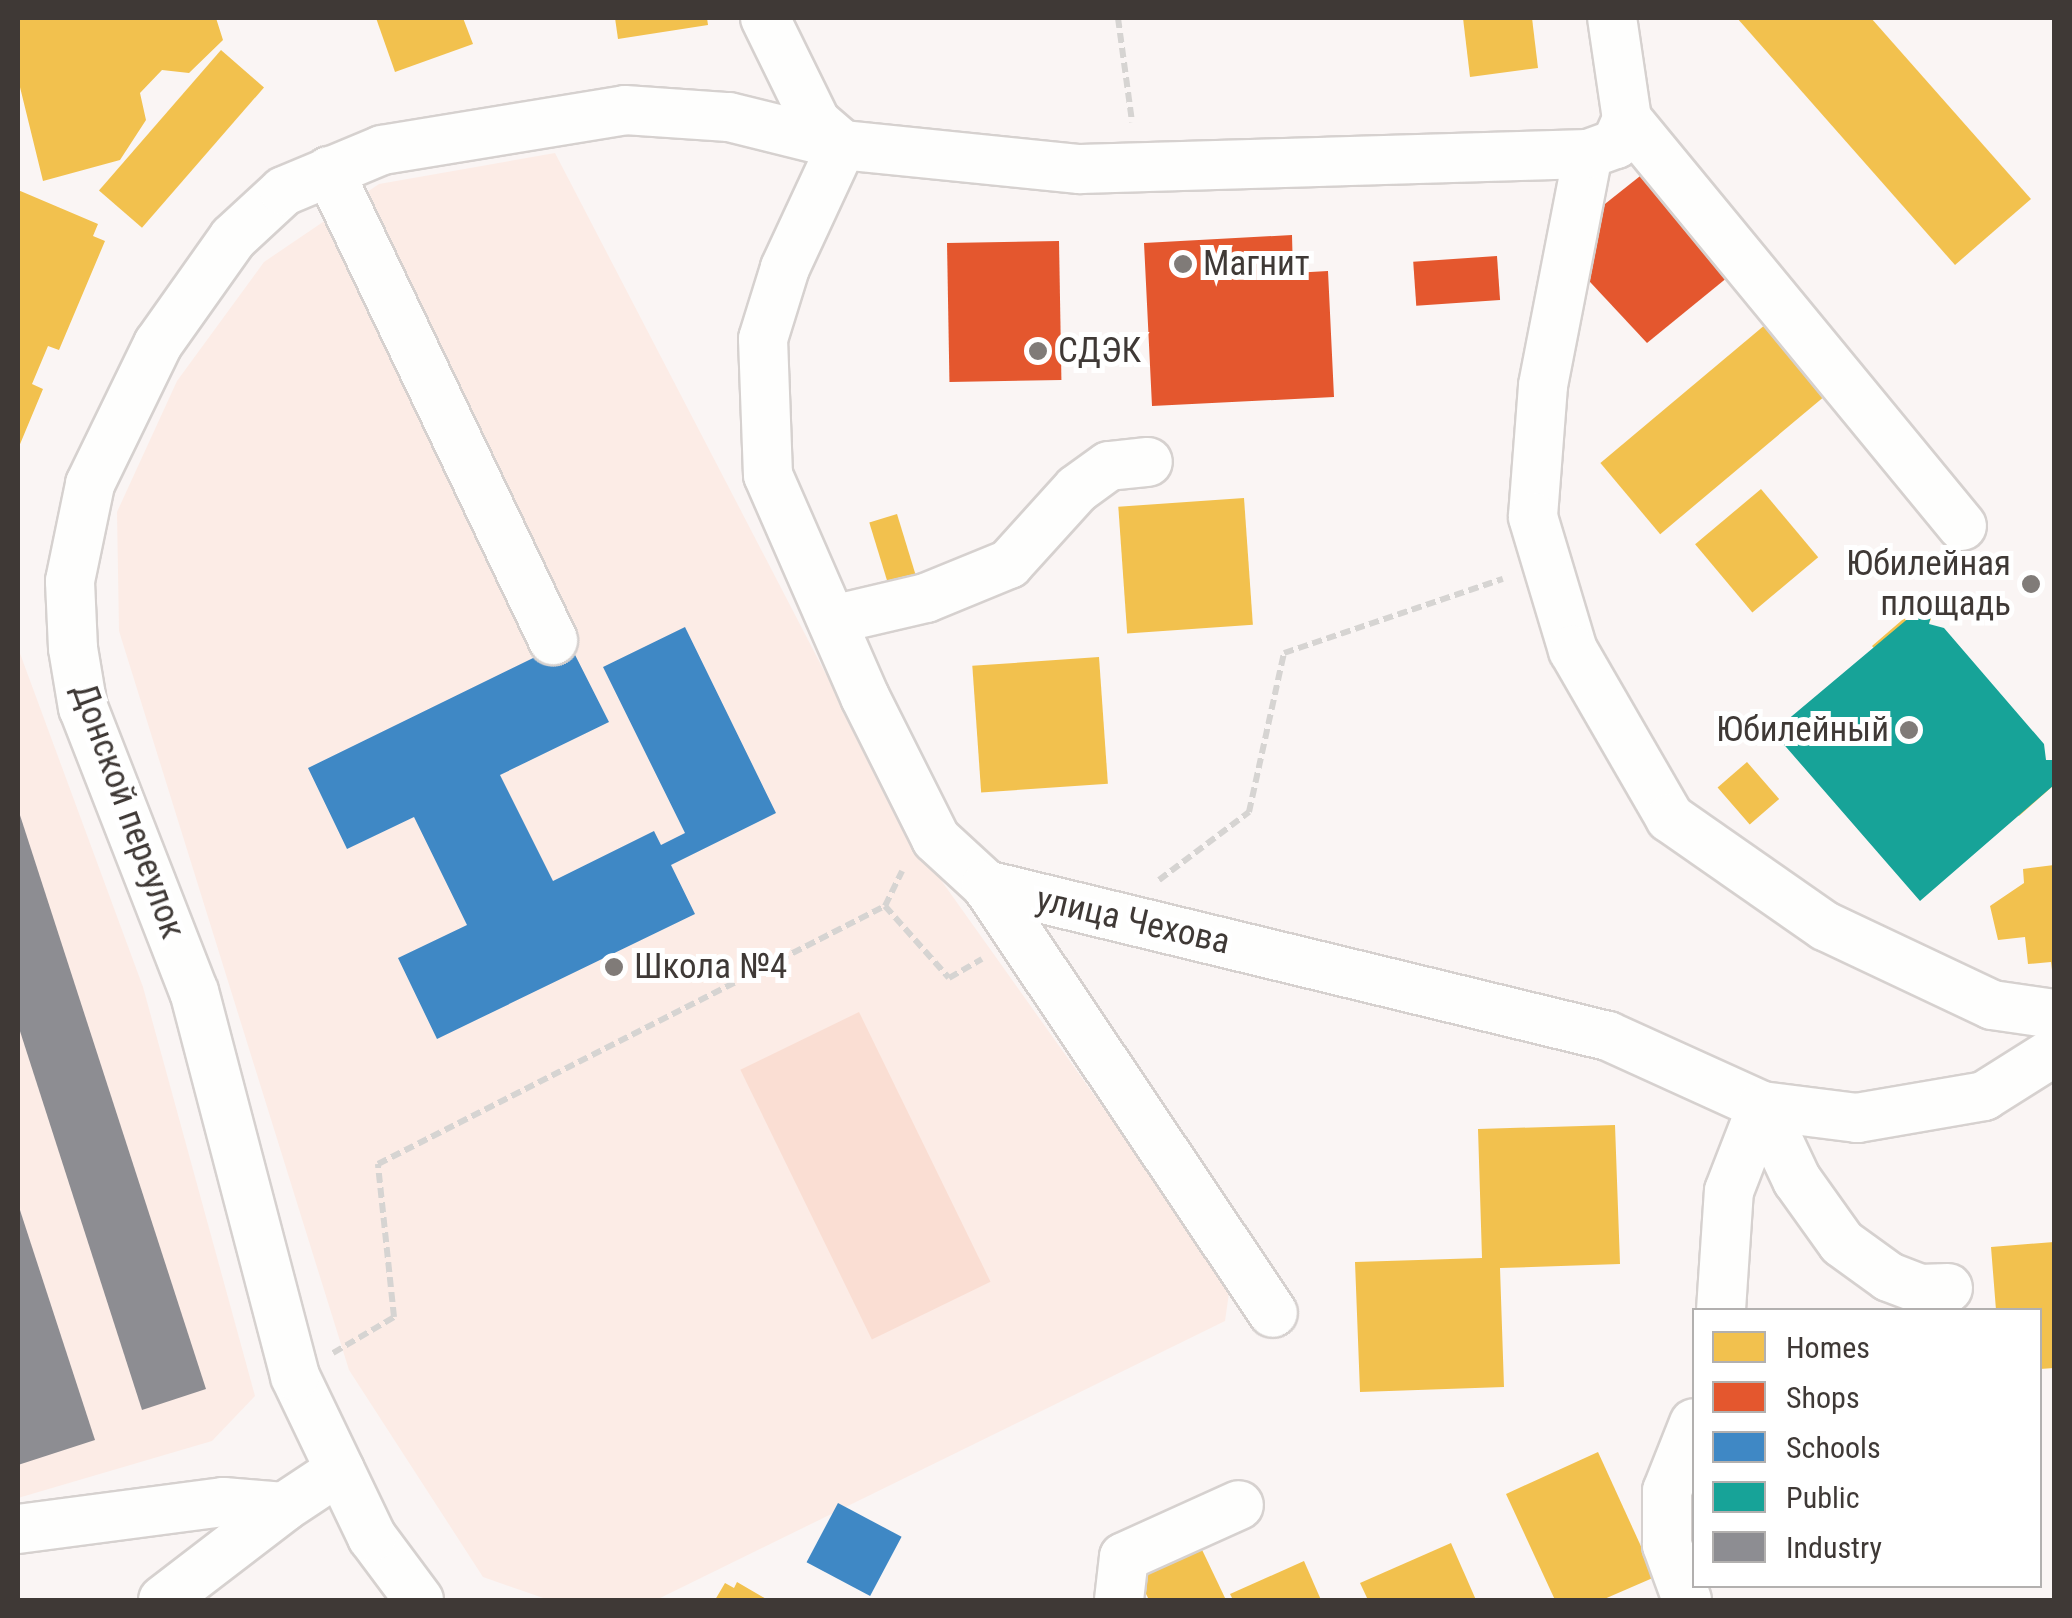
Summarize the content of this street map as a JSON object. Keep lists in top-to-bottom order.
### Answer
{
  "streets": {
    "street": ["Донской переулок", "улица Чехова"]
  },
  "crossings": [
    ["Донской переулок", "улица Чехова"]
  ],
  "places": [
    "Магнит",
    "СДЭК",
    "Юбилейная площадь",
    "Юбилейный",
    "Школа №4"
  ],
  "legend": [
    "Homes",
    "Shops",
    "Schools",
    "Public",
    "Industry"
  ]
}
